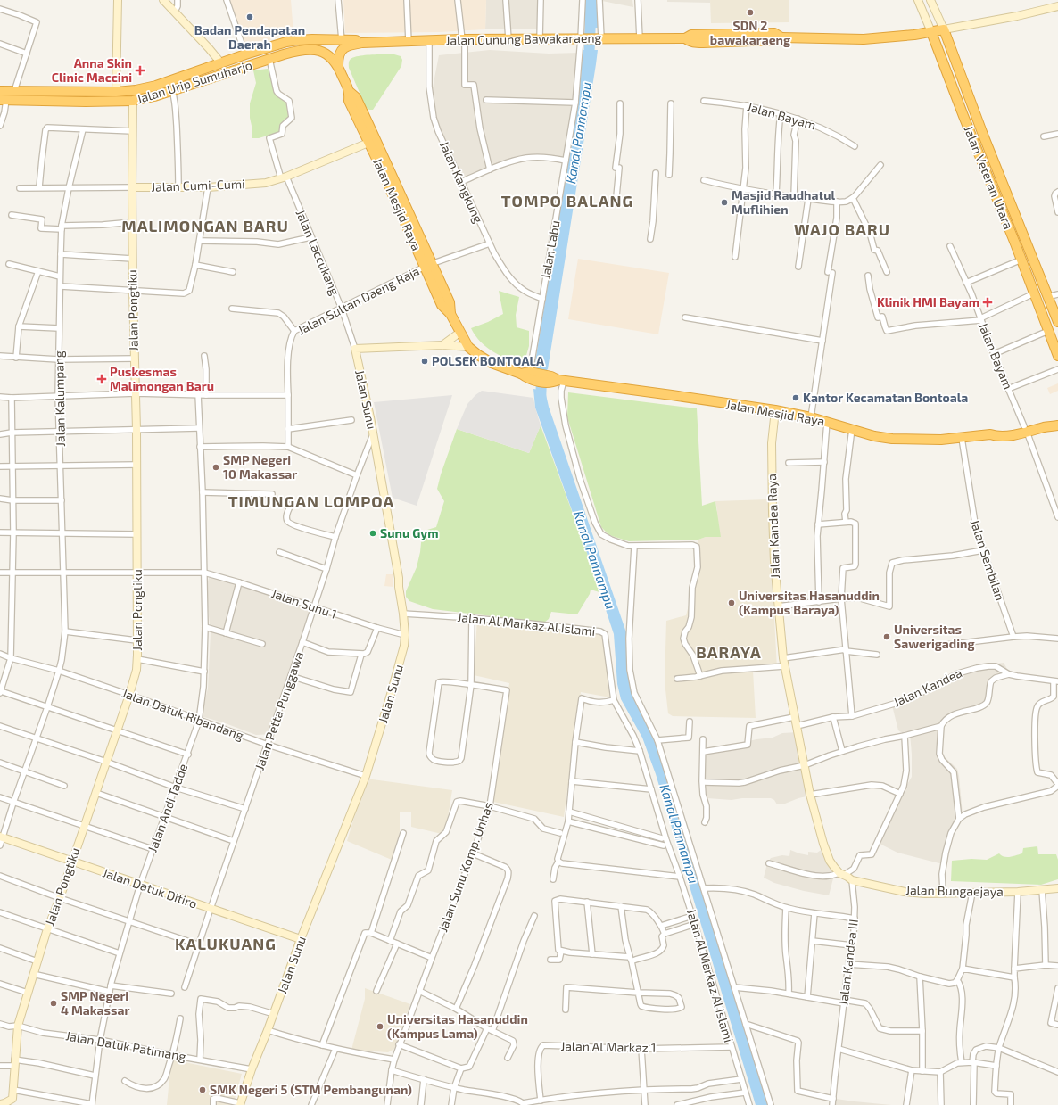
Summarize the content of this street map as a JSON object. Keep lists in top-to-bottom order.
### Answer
{
  "streets": {
    "highway": [
      "Jalan Gunung Bawakaraeng",
      "Jalan Urip Sumuharjo",
      "Jalan Veteran Utara",
      "Jalan Mesjid Raya"
    ],
    "street": [
      "Jalan Bayam",
      "Jalan Kangkung",
      "Jalan Cumi-Cumi",
      "Jalan Labu",
      "Jalan Laccukang",
      "Jalan Sultan Daeng Raja",
      "Jalan Pongtiku",
      "Jalan Kalumpang",
      "Jalan Sunu",
      "Jalan Kandea Raya",
      "Jalan Sembilan",
      "Jalan Sunu 1",
      "Jalan Al Markaz Al Islami",
      "Jalan Kandea",
      "Jalan Petta Punggawa",
      "Jalan Datuk Ribandang",
      "Jalan Andi Tadde",
      "Jalan Sunu Komp. Unhas",
      "Jalan Datuk Ditiro",
      "Jalan Bungaejaya",
      "Jalan Kandea III",
      "Jalan Datuk Patimang",
      "Jalan Al Markaz 1"
    ]
  },
  "crossings": [
    ["Jalan Gunung Bawakaraeng", "Jalan Urip Sumuharjo"],
    ["Jalan Gunung Bawakaraeng", "Jalan Veteran Utara"],
    ["Jalan Gunung Bawakaraeng", "Jalan Kangkung"],
    ["Jalan Gunung Bawakaraeng", "Jalan Mesjid Raya"],
    ["Jalan Gunung Bawakaraeng", "Jalan Labu"],
    ["Jalan Urip Sumuharjo", "Jalan Mesjid Raya"],
    ["Jalan Urip Sumuharjo", "Jalan Laccukang"],
    ["Jalan Urip Sumuharjo", "Jalan Pongtiku"],
    ["Jalan Bayam", "Jalan Mesjid Raya"],
    ["Jalan Kangkung", "Jalan Labu"],
    ["Jalan Kangkung", "Jalan Sultan Daeng Raja"],
    ["Jalan Cumi-Cumi", "Jalan Mesjid Raya"],
    ["Jalan Cumi-Cumi", "Jalan Laccukang"],
    ["Jalan Cumi-Cumi", "Jalan Pongtiku"],
    ["Jalan Cumi-Cumi", "Jalan Kalumpang"],
    ["Jalan Mesjid Raya", "Jalan Labu"],
    ["Jalan Mesjid Raya", "Jalan Sultan Daeng Raja"],
    ["Jalan Mesjid Raya", "Jalan Kandea Raya"],
    ["Jalan Mesjid Raya", "Jalan Sembilan"],
    ["Jalan Laccukang", "Jalan Sultan Daeng Raja"],
    ["Jalan Laccukang", "Jalan Sunu"],
    ["Jalan Pongtiku", "Jalan Sunu 1"],
    ["Jalan Pongtiku", "Jalan Datuk Ribandang"],
    ["Jalan Pongtiku", "Jalan Datuk Ditiro"],
    ["Jalan Pongtiku", "Jalan Datuk Patimang"],
    ["Jalan Kalumpang", "Jalan Sunu 1"],
    ["Jalan Kalumpang", "Jalan Datuk Ribandang"],
    ["Jalan Kalumpang", "Jalan Datuk Ditiro"],
    ["Jalan Sunu", "Jalan Sunu 1"],
    ["Jalan Sunu", "Jalan Al Markaz Al Islami"],
    ["Jalan Sunu", "Jalan Petta Punggawa"],
    ["Jalan Sunu", "Jalan Datuk Ribandang"],
    ["Jalan Sunu", "Jalan Datuk Ditiro"],
    ["Jalan Sunu", "Jalan Datuk Patimang"],
    ["Jalan Kandea Raya", "Jalan Kandea"],
    ["Jalan Sunu 1", "Jalan Petta Punggawa"],
    ["Jalan Sunu 1", "Jalan Andi Tadde"],
    ["Jalan Al Markaz Al Islami", "Jalan Al Markaz 1"],
    ["Jalan Petta Punggawa", "Jalan Datuk Ribandang"],
    ["Jalan Petta Punggawa", "Jalan Datuk Ditiro"],
    ["Jalan Datuk Ribandang", "Jalan Andi Tadde"],
    ["Jalan Andi Tadde", "Jalan Datuk Ditiro"],
    ["Jalan Andi Tadde", "Jalan Datuk Patimang"],
    ["Jalan Bungaejaya", "Jalan Kandea III"]
  ],
  "districts": [
    "TOMPO BALANG",
    "MALIMONGAN BARU",
    "WAJO BARU",
    "TIMUNGAN LOMPOA",
    "BARAYA",
    "KALUKUANG"
  ],
  "water": ["Kanal Pannampu"],
  "places": {
    "other": [
      "SDN 2 bawakaraeng",
      "Badan Pendapatan Daerah",
      "Masjid Raudhatul Muflihien",
      "POLSEK BONTOALA",
      "Kantor Kecamatan Bontoala",
      "SMP Negeri 10 Makassar",
      "Sunu Gym",
      "Universitas Hasanuddin (Kampus Baraya)",
      "Universitas Sawerigading",
      "SMP Negeri 4 Makassar",
      "Universitas Hasanuddin (Kampus Lama)",
      "SMK Negeri 5 (STM Pembangunan)"
    ],
    "health": ["Anna Skin Clinic Maccini", "Klinik HMI Bayam", "Puskesmas Malimongan Baru"]
  }
}
